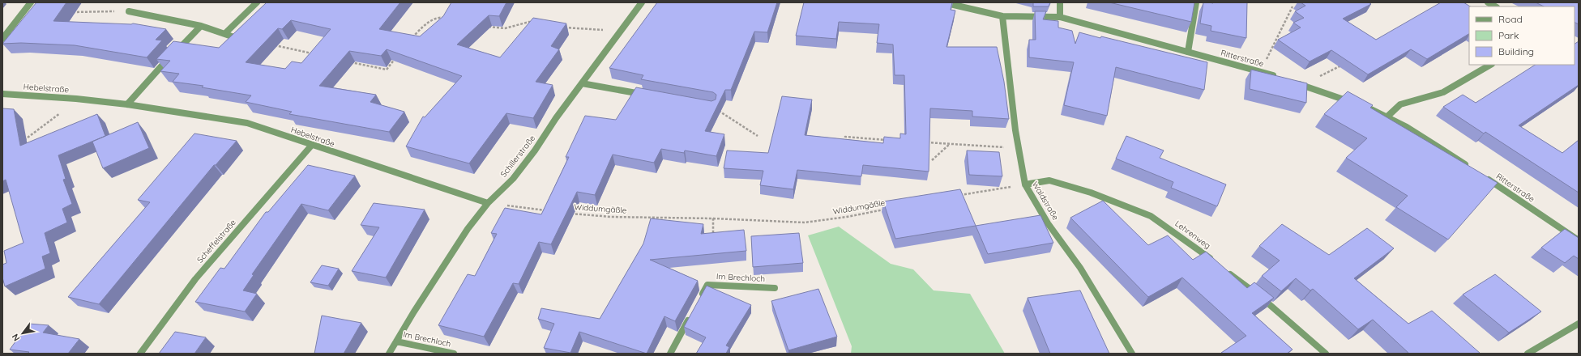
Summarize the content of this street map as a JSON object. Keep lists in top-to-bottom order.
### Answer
{
  "streets": {
    "street": [
      "Ritterstraße",
      "Hebelstraße",
      "Schillerstraße",
      "Waldstraße",
      "Lehrenweg",
      "Scheffelstraße",
      "Im Brechloch"
    ],
    "path": ["Widdumgäßle"]
  },
  "crossings": [
    ["Ritterstraße", "Waldstraße"],
    ["Hebelstraße", "Schillerstraße"],
    ["Hebelstraße", "Scheffelstraße"],
    ["Schillerstraße", "Im Brechloch"],
    ["Waldstraße", "Lehrenweg"]
  ],
  "legend": ["Road", "Park", "Building"],
  "north": "bottom left"
}
